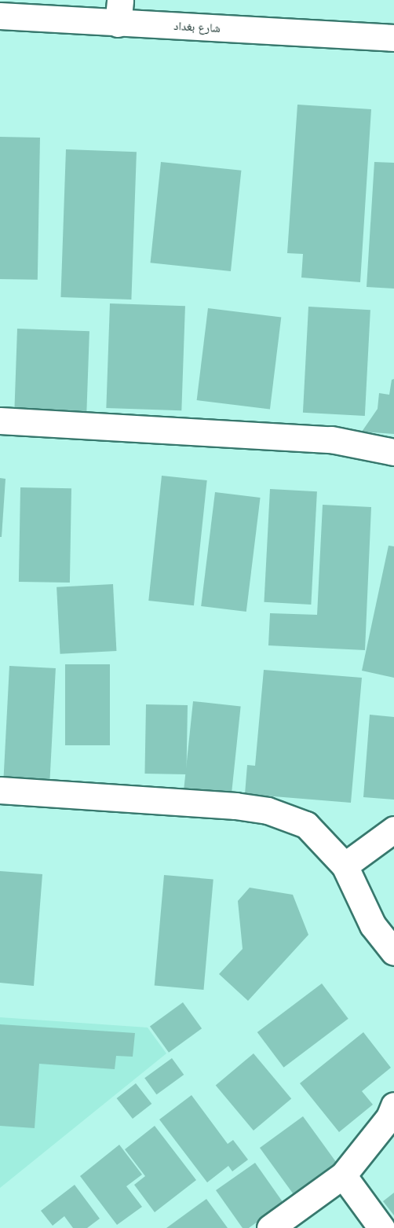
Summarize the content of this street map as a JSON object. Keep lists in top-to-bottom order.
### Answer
{
  "streets": {
    "street": ["شارع بغداد"]
  }
}
